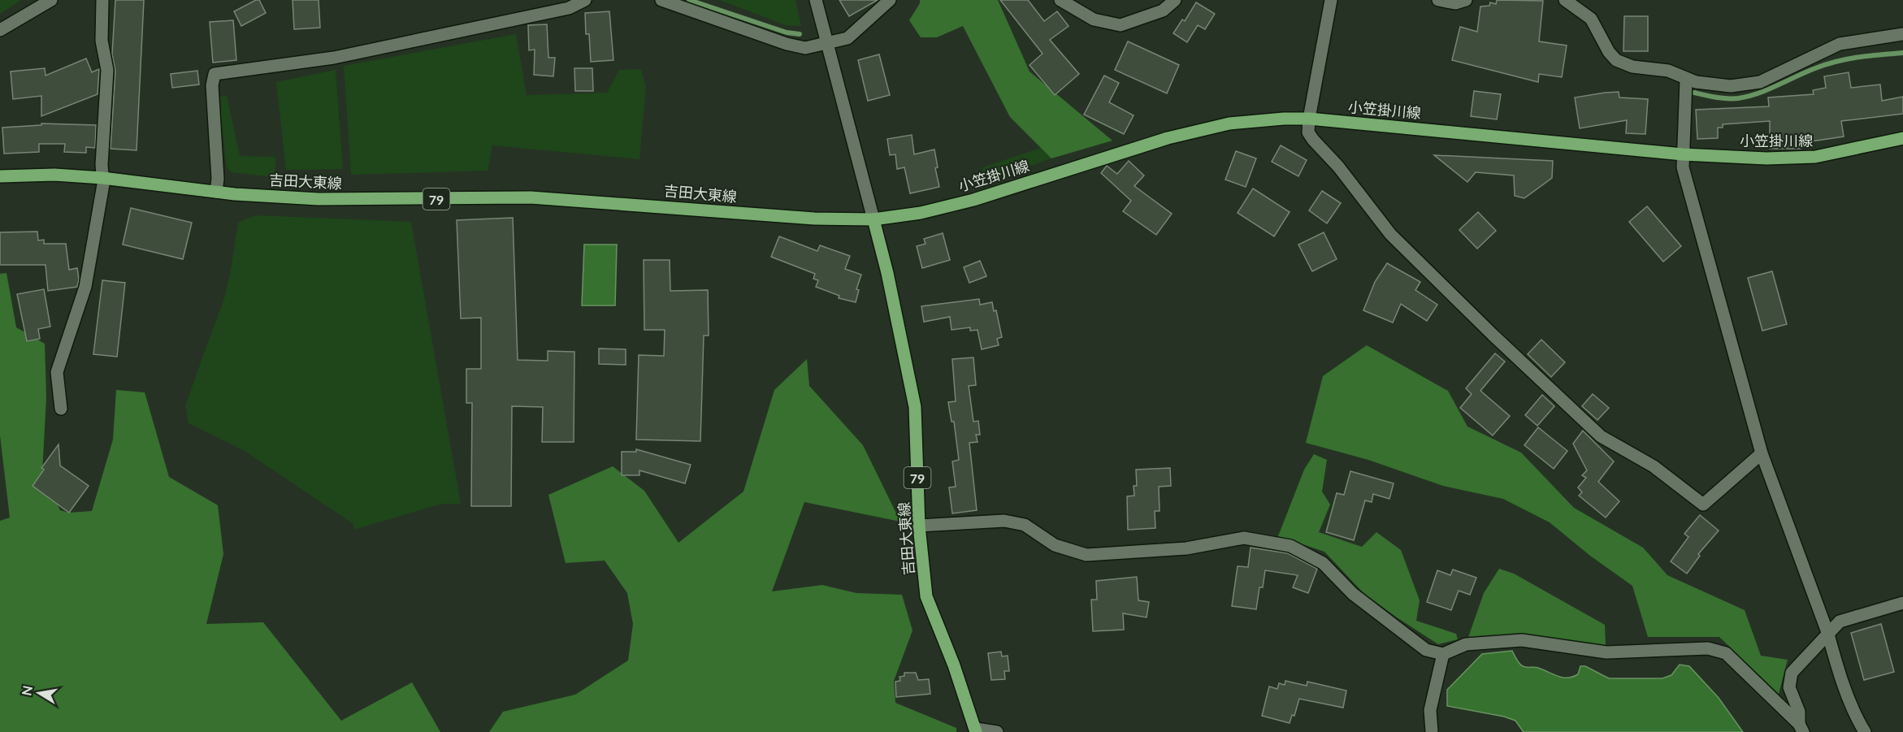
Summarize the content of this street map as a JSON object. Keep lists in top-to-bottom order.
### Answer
{
  "streets": {
    "main road": ["小笠掛川線", "吉田大東線", "79"]
  },
  "crossings": [
    ["小笠掛川線", "吉田大東線"]
  ],
  "north": "left"
}
